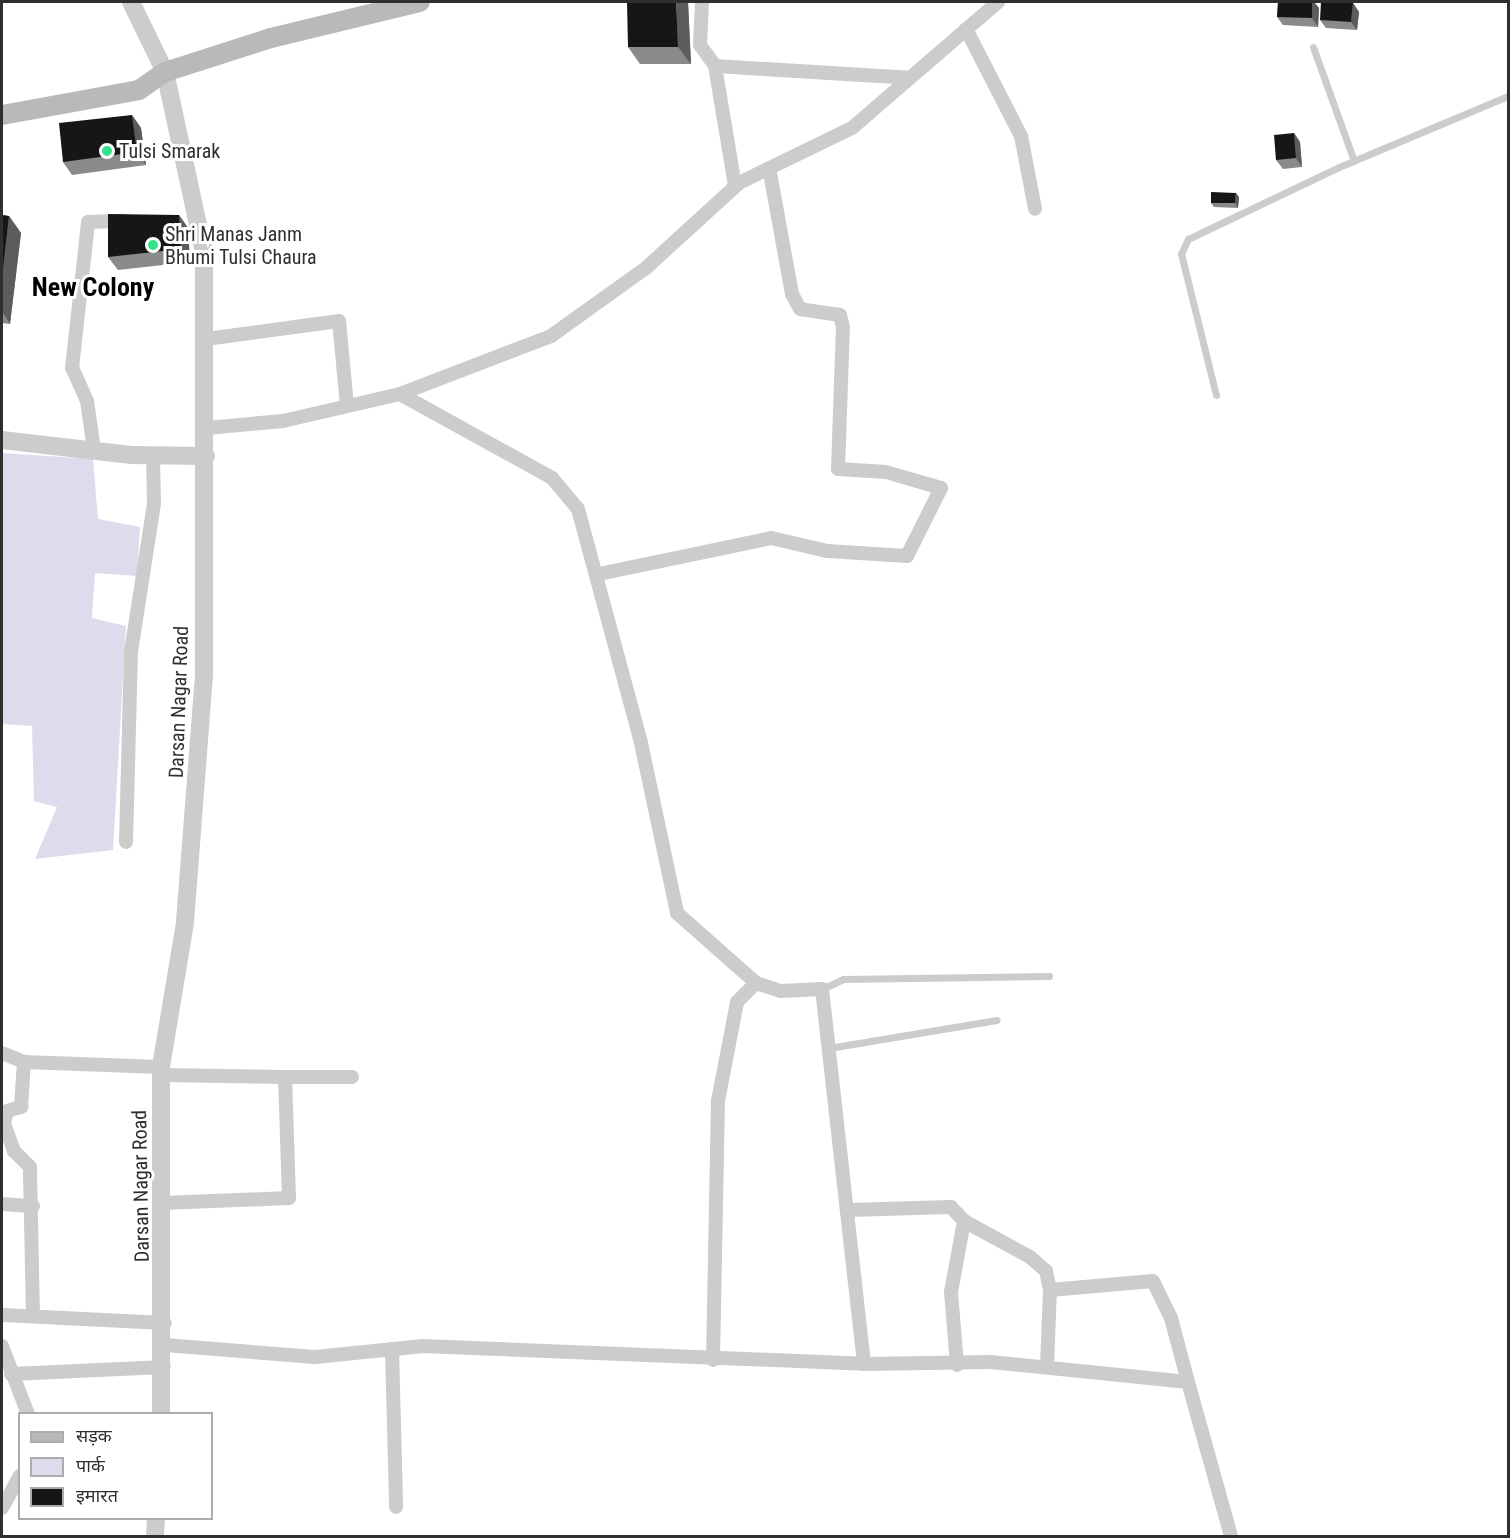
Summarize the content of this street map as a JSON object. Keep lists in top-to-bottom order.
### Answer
{
  "streets": {
    "street": ["Darsan Nagar Road"]
  },
  "districts": ["New Colony"],
  "places": ["Tulsi Smarak", "Shri Manas Janm Bhumi Tulsi Chaura"],
  "legend": ["सड़क", "पार्क", "इमारत"]
}
